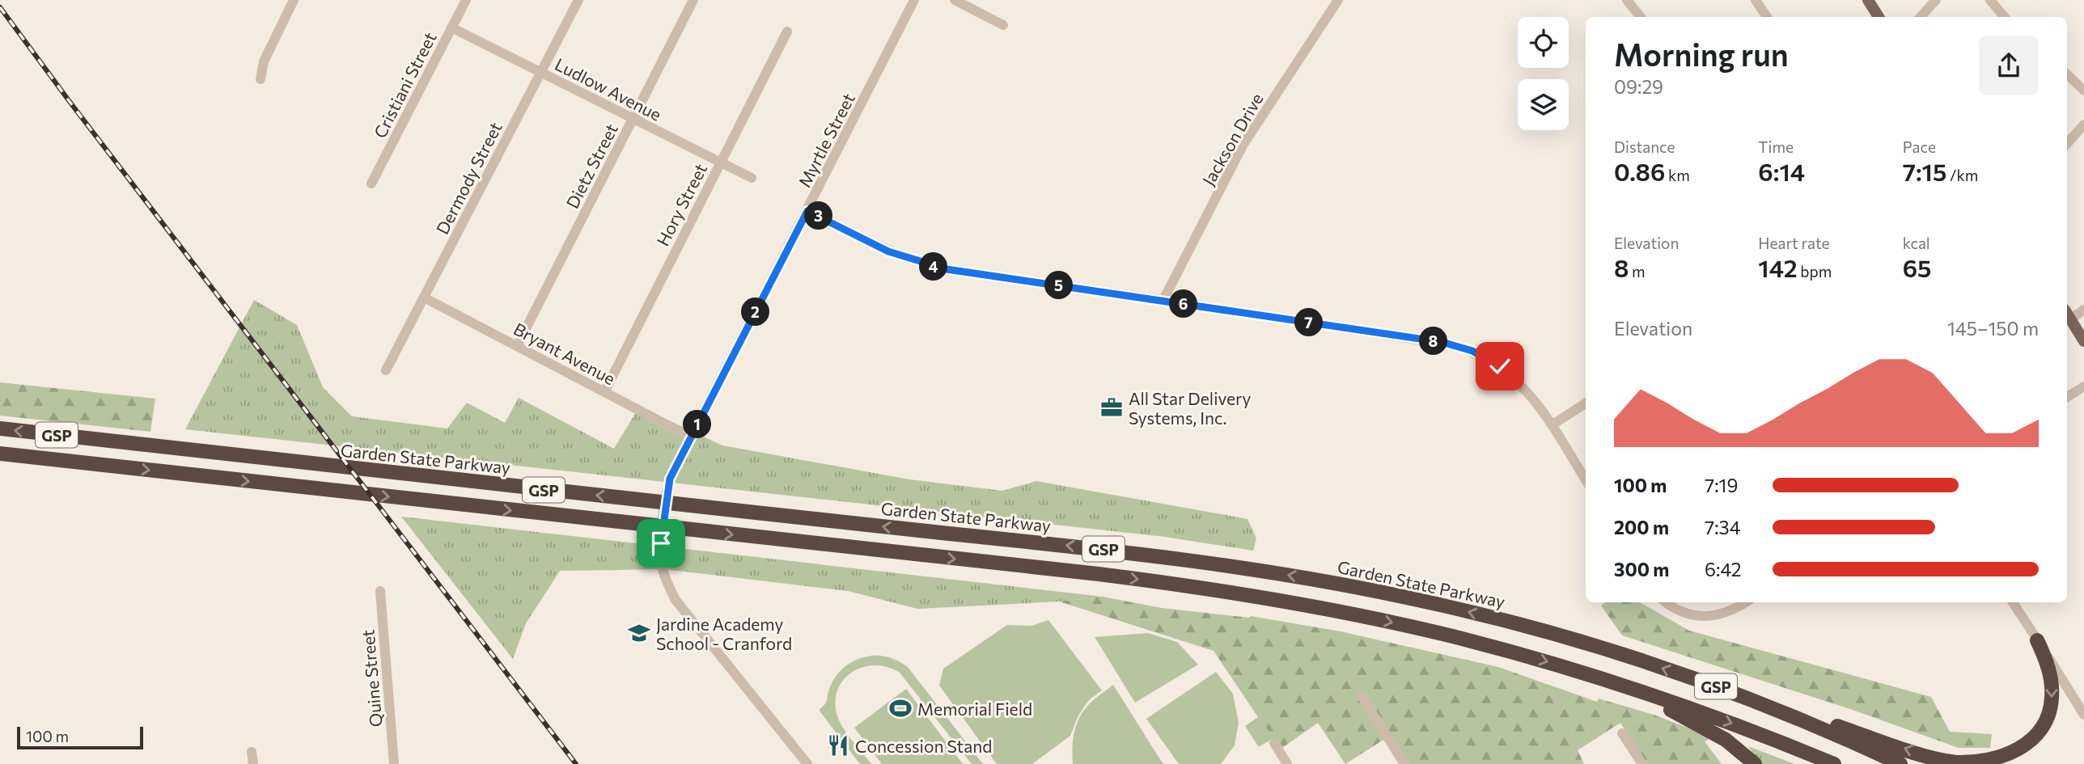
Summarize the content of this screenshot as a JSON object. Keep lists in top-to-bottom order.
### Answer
{
  "streets": {
    "highway": ["GSP", "Garden State Parkway"],
    "street": [
      "Cristiani Street",
      "Ludlow Avenue",
      "Jackson Drive",
      "Myrtle Street",
      "Dietz Street",
      "Dermody Street",
      "Hory Street",
      "Bryant Avenue",
      "Quine Street"
    ]
  },
  "crossings": [
    ["Cristiani Street", "Ludlow Avenue"],
    ["Ludlow Avenue", "Dietz Street"],
    ["Ludlow Avenue", "Dermody Street"],
    ["Ludlow Avenue", "Hory Street"],
    ["Myrtle Street", "Bryant Avenue"],
    ["Dietz Street", "Bryant Avenue"],
    ["Dermody Street", "Bryant Avenue"],
    ["Hory Street", "Bryant Avenue"]
  ],
  "places": {
    "office": ["All Star Delivery Systems, Inc."],
    "school or university": ["Jardine Academy School - Cranford"],
    "sports": ["Memorial Field"],
    "restaurant": ["Concession Stand"]
  },
  "scale_bar": "100 m",
  "page": {
    "heading": ["Morning run", "09:29"],
    "stats": [
      ["Distance", "0.86 km"],
      ["Time", "6:14"],
      ["Pace", "7:15 /km"],
      ["Elevation", "8 m"],
      ["Heart rate", "142 bpm"],
      ["kcal", "65"]
    ],
    "pins": [
      "3",
      "4",
      "5",
      "6",
      "2",
      "7",
      "8",
      "1"
    ],
    "chart": ["Elevation", "145–150 m"],
    "list": [
      {
        "name": "100 m",
        "note": "7:19"
      },
      {
        "name": "200 m",
        "note": "7:34"
      },
      {
        "name": "300 m",
        "note": "6:42"
      }
    ],
    "scale": "100 m"
  }
}
